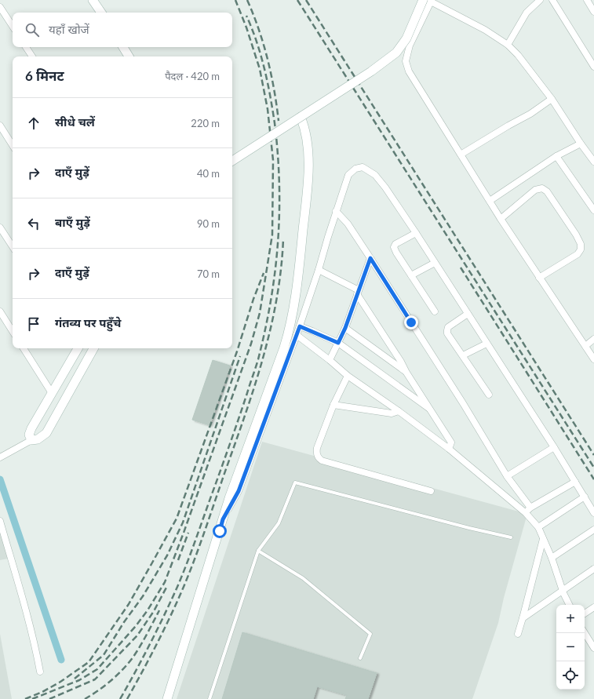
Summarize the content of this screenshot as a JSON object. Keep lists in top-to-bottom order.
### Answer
{
  "page": {
    "search": "यहाँ खोजें",
    "heading": ["6 मिनट", "पैदल · 420 m"],
    "list": [
      ["सीधे चलें", "220 m"],
      ["दाएँ मुड़ें", "40 m"],
      ["बाएँ मुड़ें", "90 m"],
      ["दाएँ मुड़ें", "70 m"],
      "गंतव्य पर पहुँचे"
    ],
    "map_buttons": ["+", "−"]
  }
}
